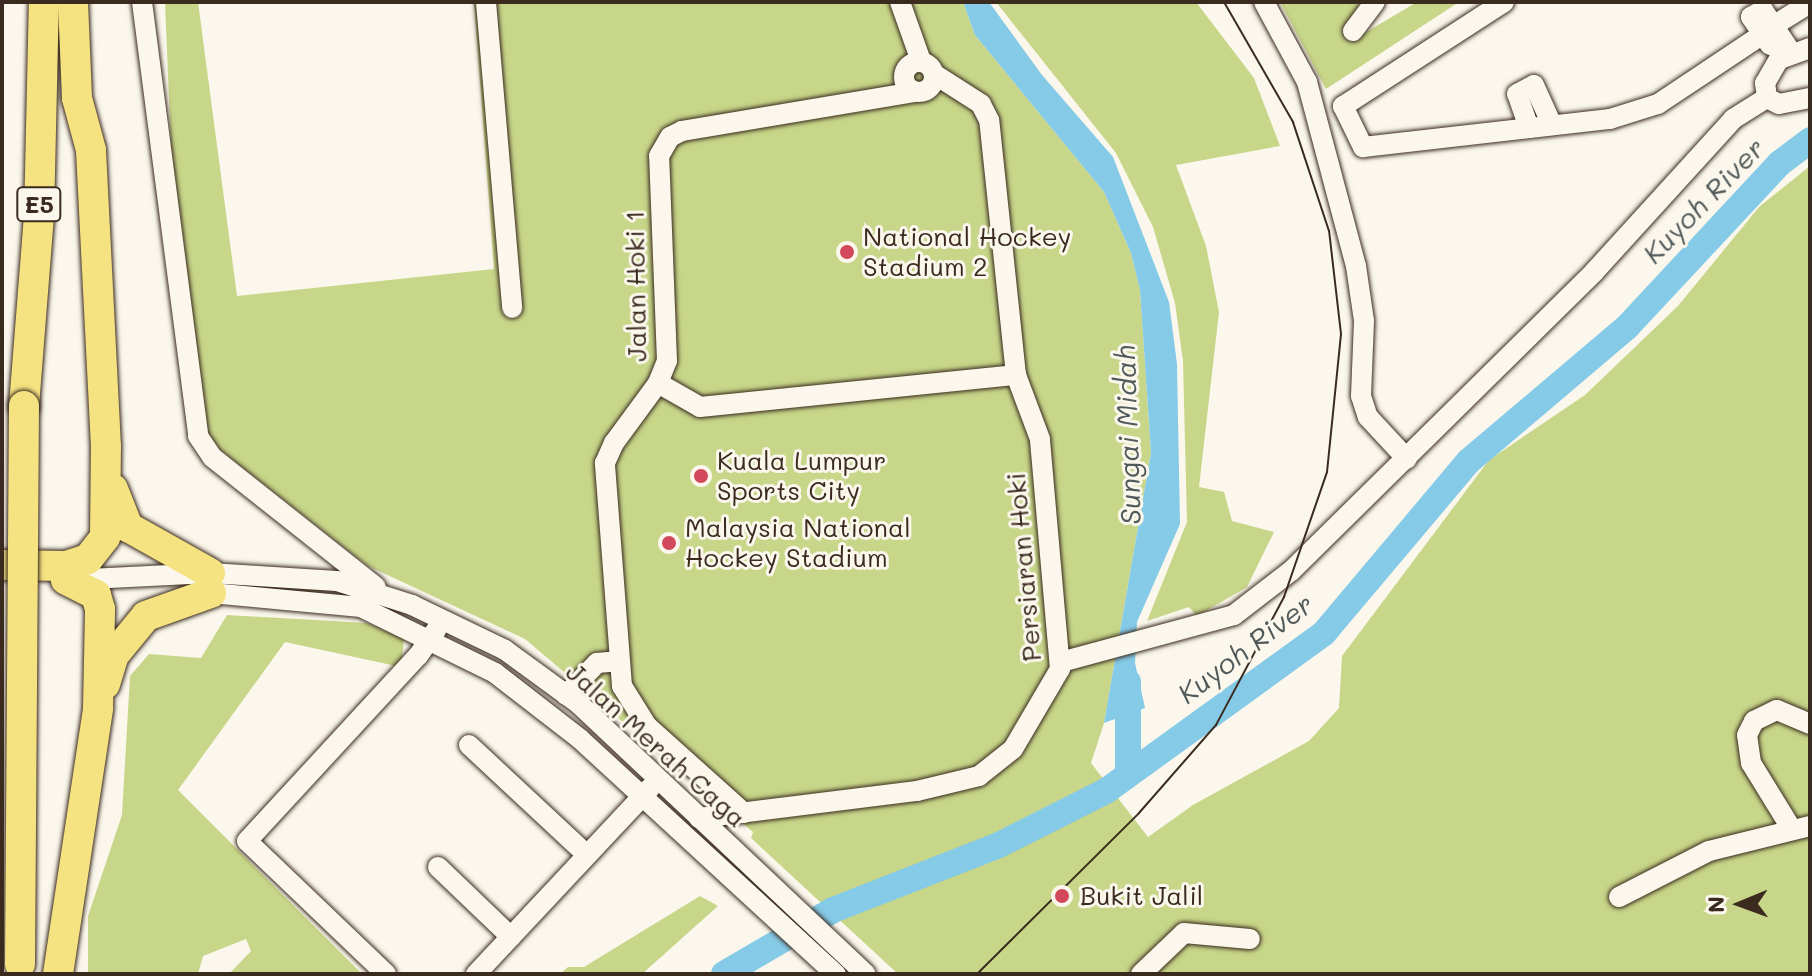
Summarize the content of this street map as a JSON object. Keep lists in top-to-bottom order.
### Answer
{
  "streets": {
    "highway": ["E5"],
    "street": ["Jalan Hoki 1", "Persiaran Hoki", "Jalan Merah Caga"]
  },
  "crossings": [
    ["Jalan Hoki 1", "Persiaran Hoki"],
    ["Persiaran Hoki", "Jalan Merah Caga"]
  ],
  "water": ["Kuyoh River", "Sungai Midah"],
  "places": [
    "National Hockey Stadium 2",
    "Kuala Lumpur Sports City",
    "Malaysia National Hockey Stadium",
    "Bukit Jalil"
  ],
  "north": "left"
}
